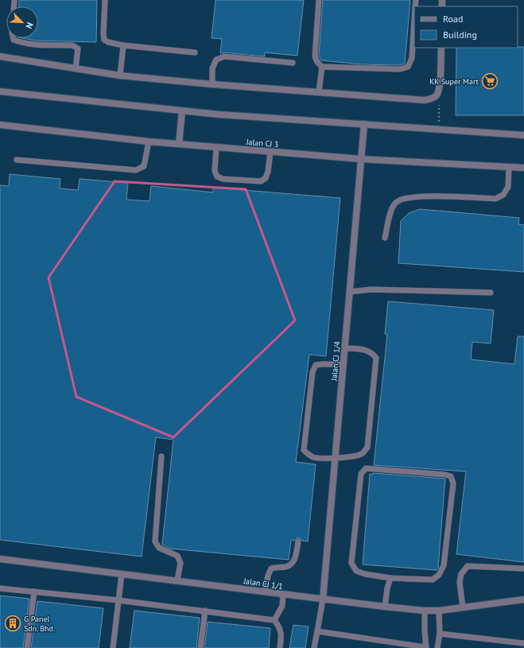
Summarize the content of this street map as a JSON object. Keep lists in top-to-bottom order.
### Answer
{
  "streets": {
    "street": ["Jalan CJ 3", "Jalan CJ 1/4", "Jalan CJ 1/1"]
  },
  "crossings": [
    ["Jalan CJ 3", "Jalan CJ 1/4"],
    ["Jalan CJ 1/4", "Jalan CJ 1/1"]
  ],
  "places": {
    "supermarket": ["KK Super Mart"],
    "building": ["G Panel Sdn. Bhd."]
  },
  "legend": ["Road", "Building"],
  "north": "bottom right"
}
